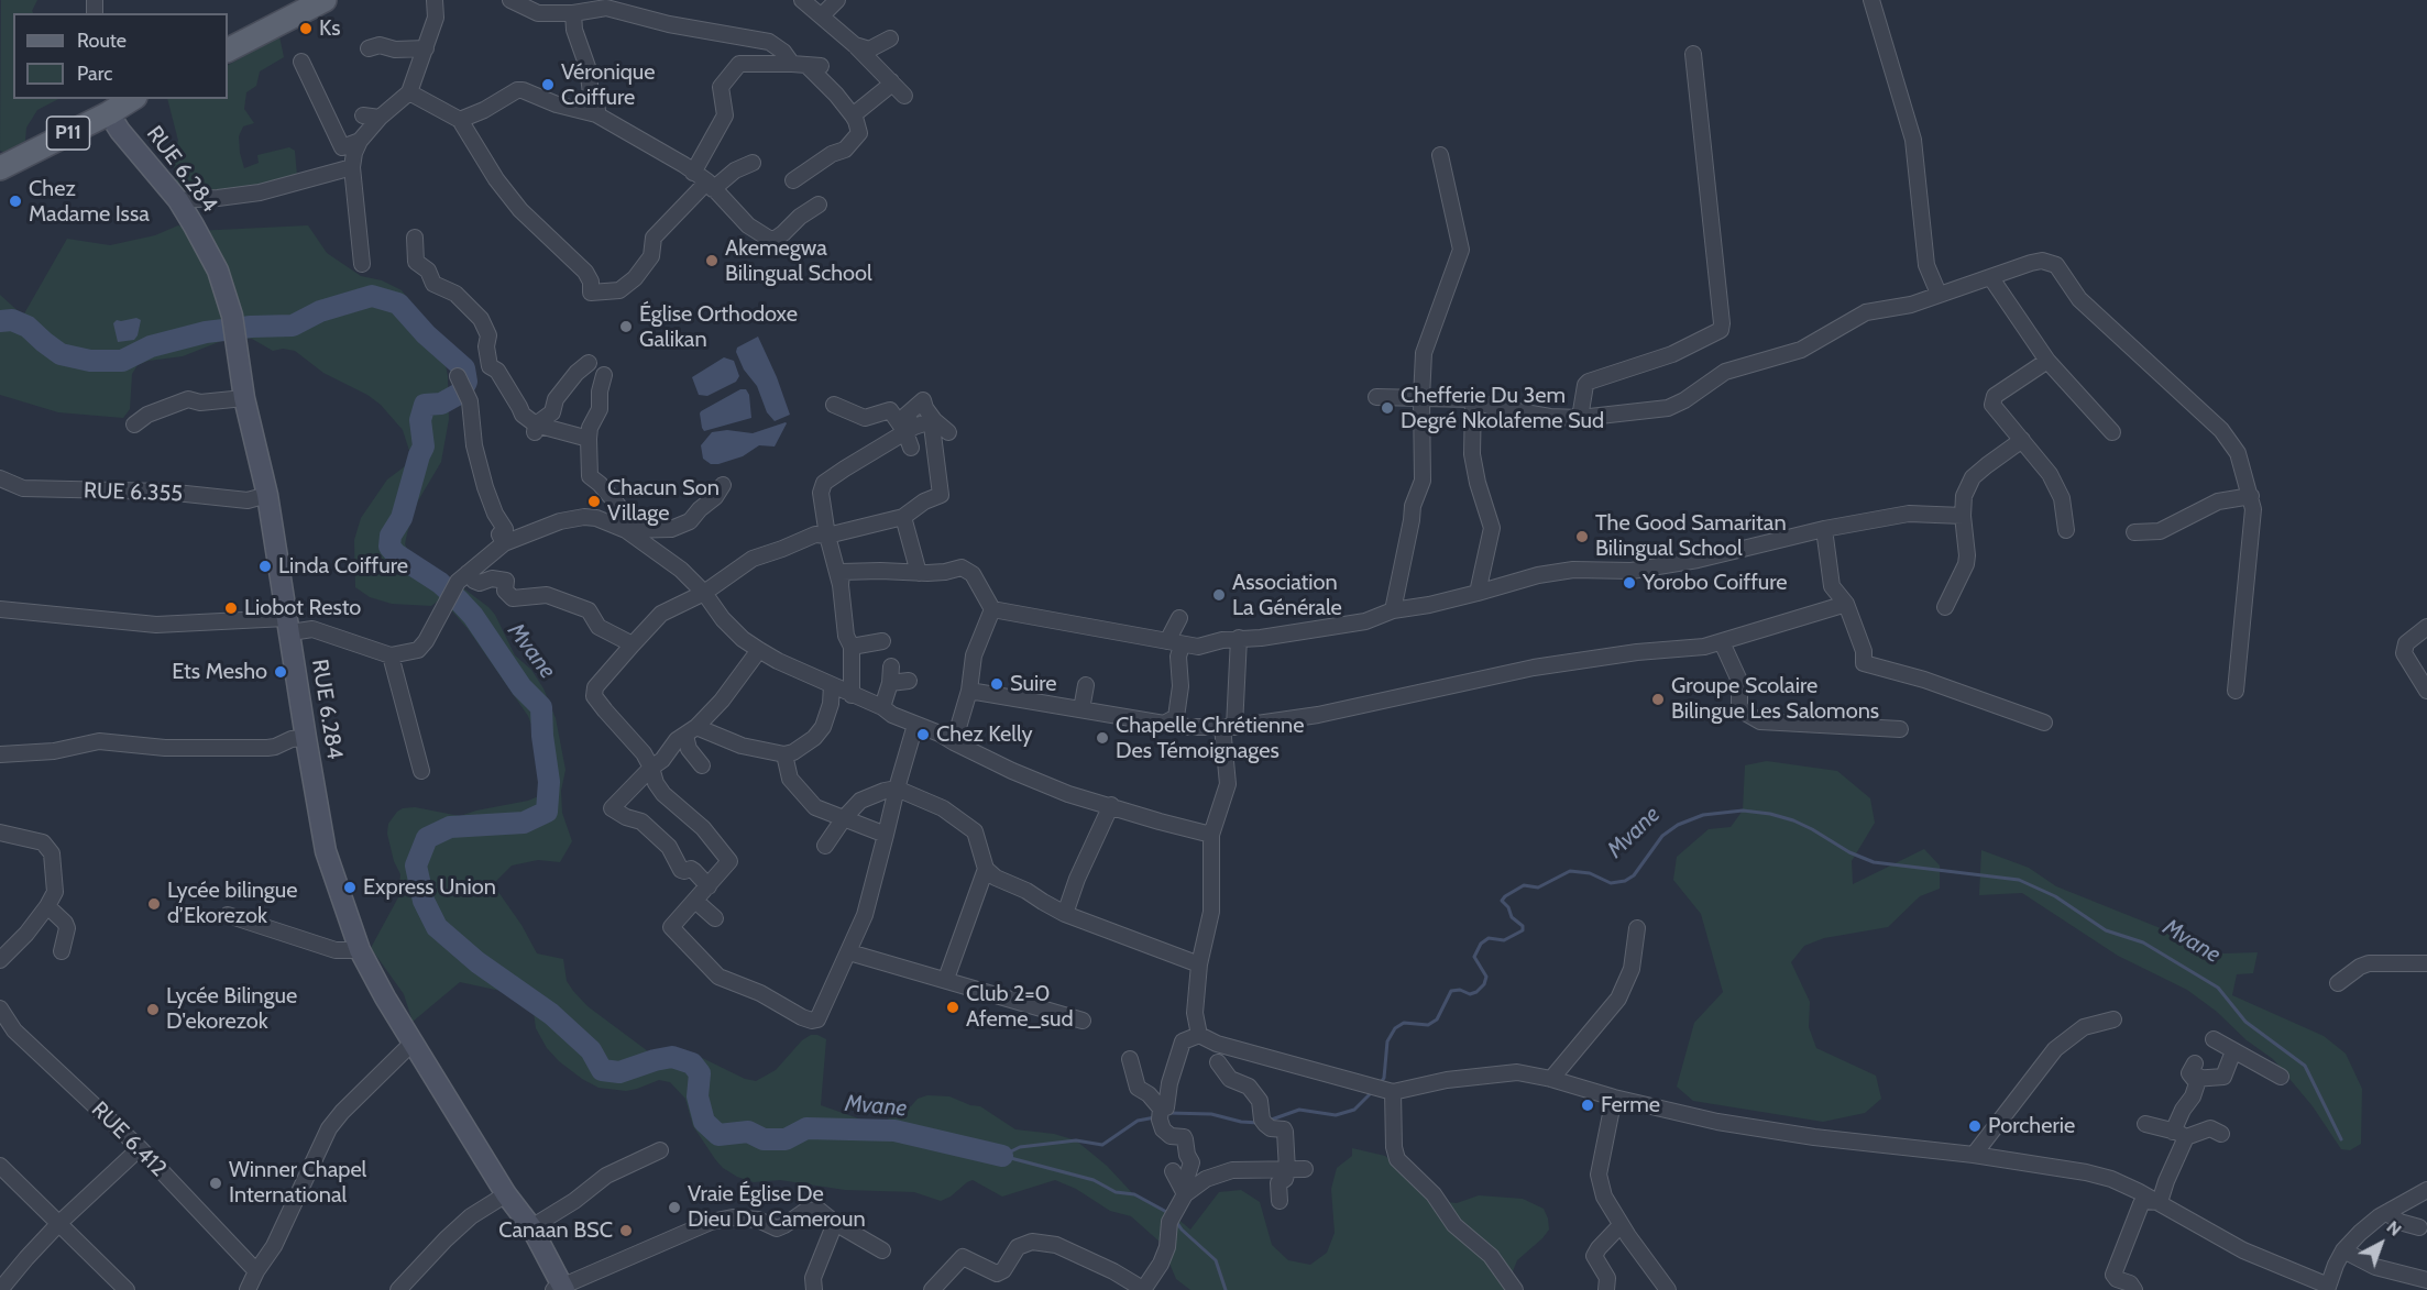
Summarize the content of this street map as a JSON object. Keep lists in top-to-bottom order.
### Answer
{
  "streets": {
    "main road": ["P11"],
    "street": ["RUE 6.284", "RUE 6.355", "RUE 6.412"]
  },
  "crossings": [
    ["P11", "RUE 6.284"],
    ["RUE 6.284", "RUE 6.355"]
  ],
  "water": ["Mvane"],
  "places": [
    "Ks",
    "Véronique Coiffure",
    "Chez Madame Issa",
    "Akemegwa Bilingual School",
    "Église Orthodoxe Galikan",
    "Chefferie Du 3em Degré Nkolafeme Sud",
    "Chacun Son Village",
    "The Good Samaritan Bilingual School",
    "Linda Coiffure",
    "Yorobo Coiffure",
    "Association La Générale",
    "Liobot Resto",
    "Ets Mesho",
    "Suire",
    "Groupe Scolaire Bilingue Les Salomons",
    "Chez Kelly",
    "Chapelle Chrétienne Des Témoignages",
    "Express Union",
    "Lycée bilingue d’Ekorezok",
    "Club 2=0 Afeme_sud",
    "Lycée Bilingue D'ekorezok",
    "Ferme",
    "Porcherie",
    "Winner Chapel International",
    "Vraie Église De Dieu Du Cameroun",
    "Canaan BSC"
  ],
  "legend": ["Route", "Parc"],
  "north": "top right"
}
